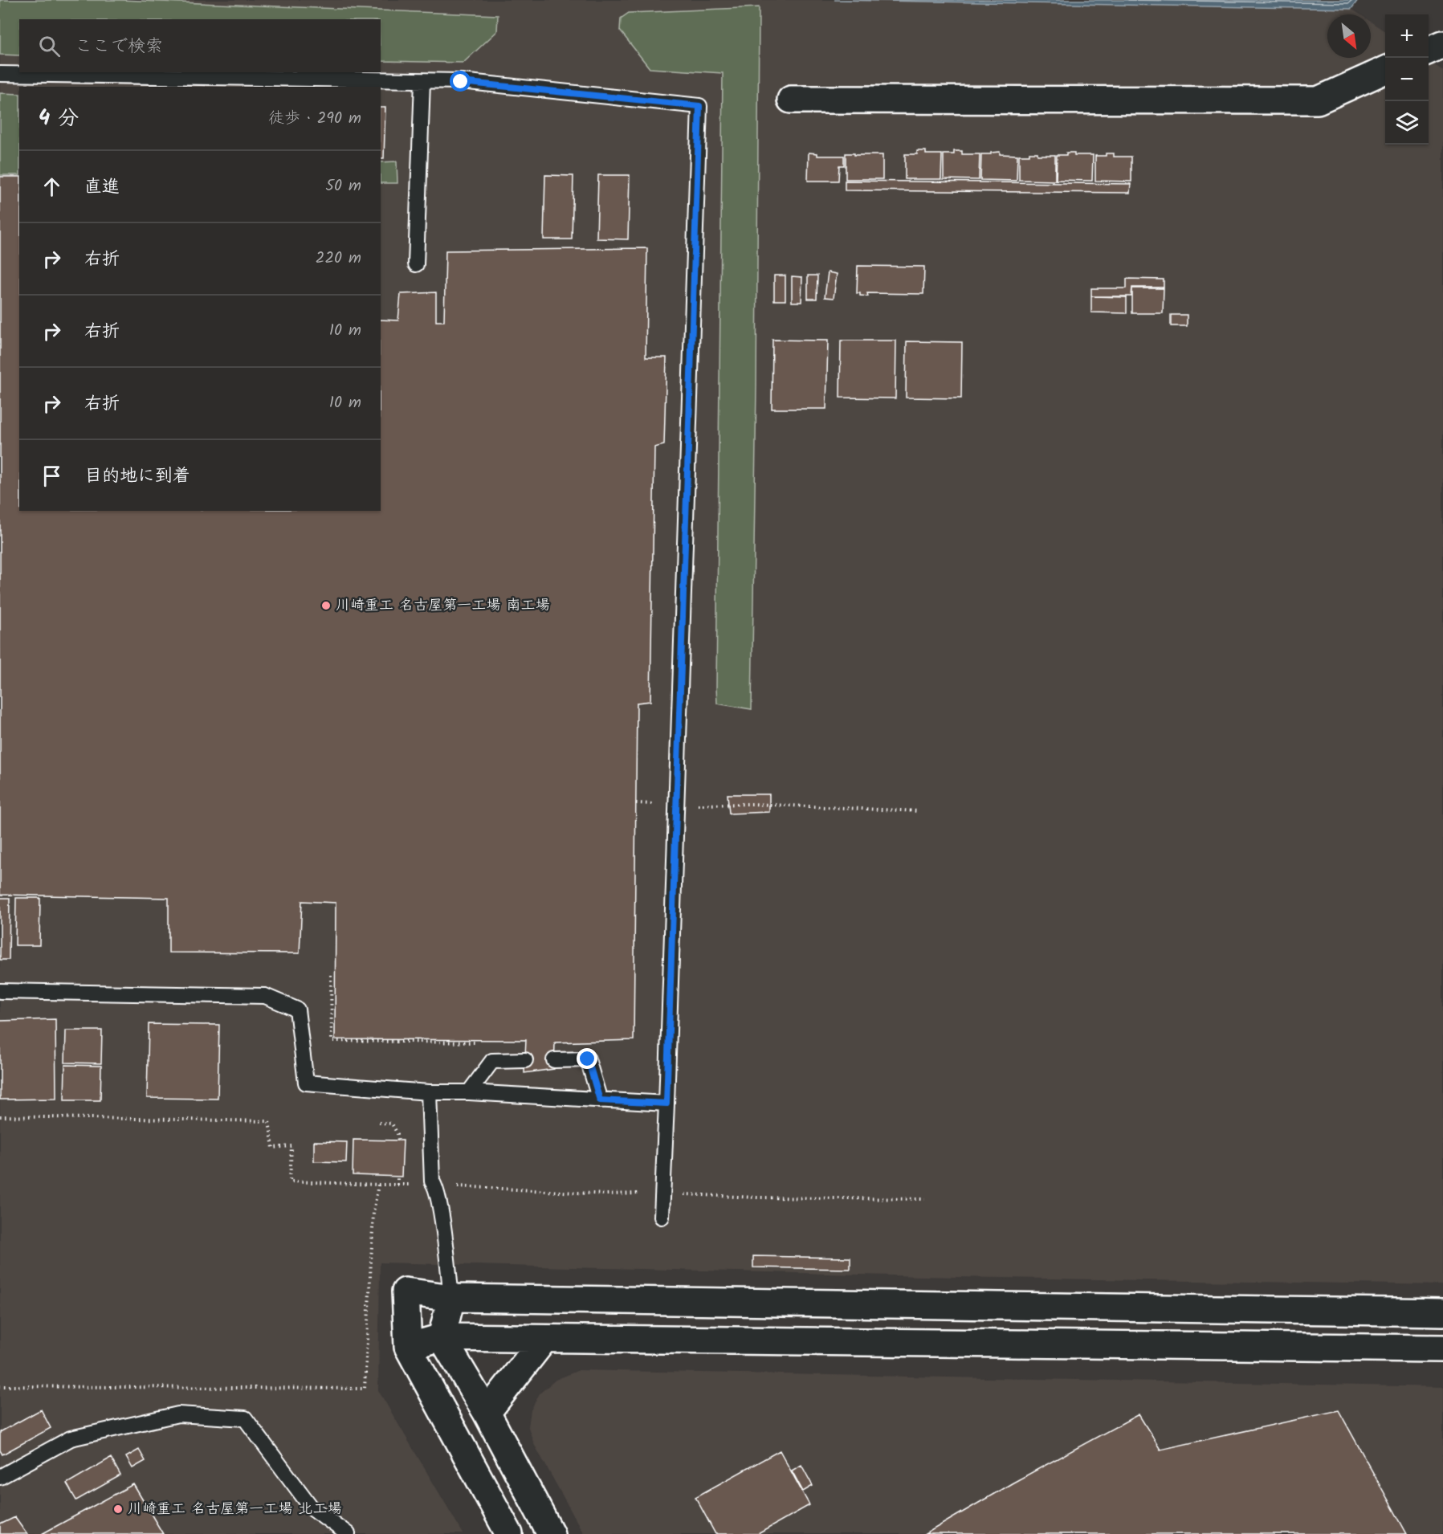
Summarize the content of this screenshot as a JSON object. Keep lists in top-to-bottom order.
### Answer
{
  "places": ["川崎重工 名古屋第一工場 南工場", "川崎重工 名古屋第一工場 北工場"],
  "north": "bottom right",
  "page": {
    "map_buttons": ["+", "−"],
    "search": "ここで検索",
    "heading": ["4 分", "徒歩 · 290 m"],
    "list": [
      ["直進", "50 m"],
      ["右折", "220 m"],
      ["右折", "10 m"],
      ["右折", "10 m"],
      "目的地に到着"
    ]
  }
}
